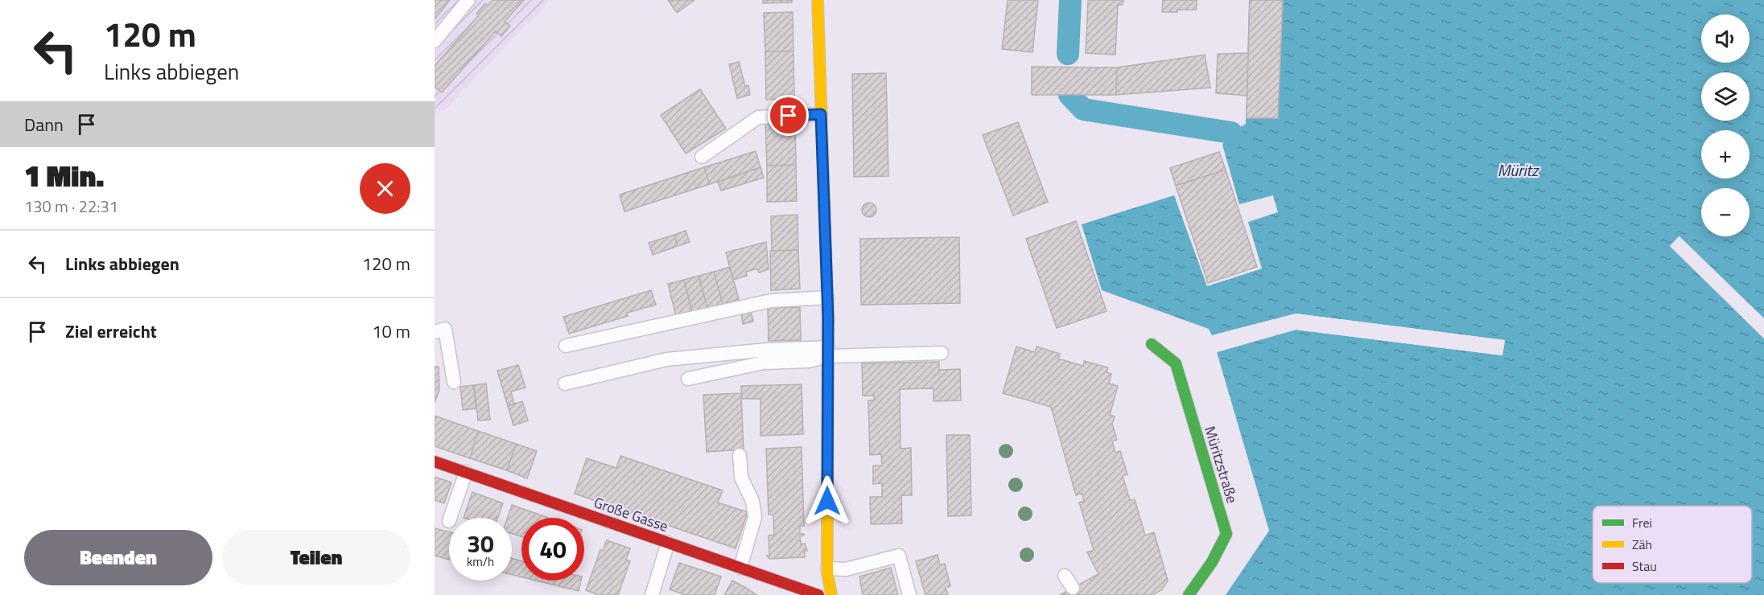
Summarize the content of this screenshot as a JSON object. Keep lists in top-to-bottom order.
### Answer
{
  "streets": {
    "street": ["Müritzstraße", "Große Gasse"]
  },
  "water": ["Müritz"],
  "legend": ["Frei", "Zäh", "Stau"],
  "page": {
    "turn": ["120 m", "Links abbiegen"],
    "map_buttons": ["+", "−"],
    "then": "Dann",
    "heading": ["1 Min.", "130 m · 22:31"],
    "list": [
      {
        "name": "Links abbiegen",
        "value": "120 m"
      },
      {
        "name": "Ziel erreicht",
        "value": "10 m"
      }
    ],
    "speed": "30 km/h",
    "limit": "40",
    "buttons": ["Beenden", "Teilen"]
  }
}
